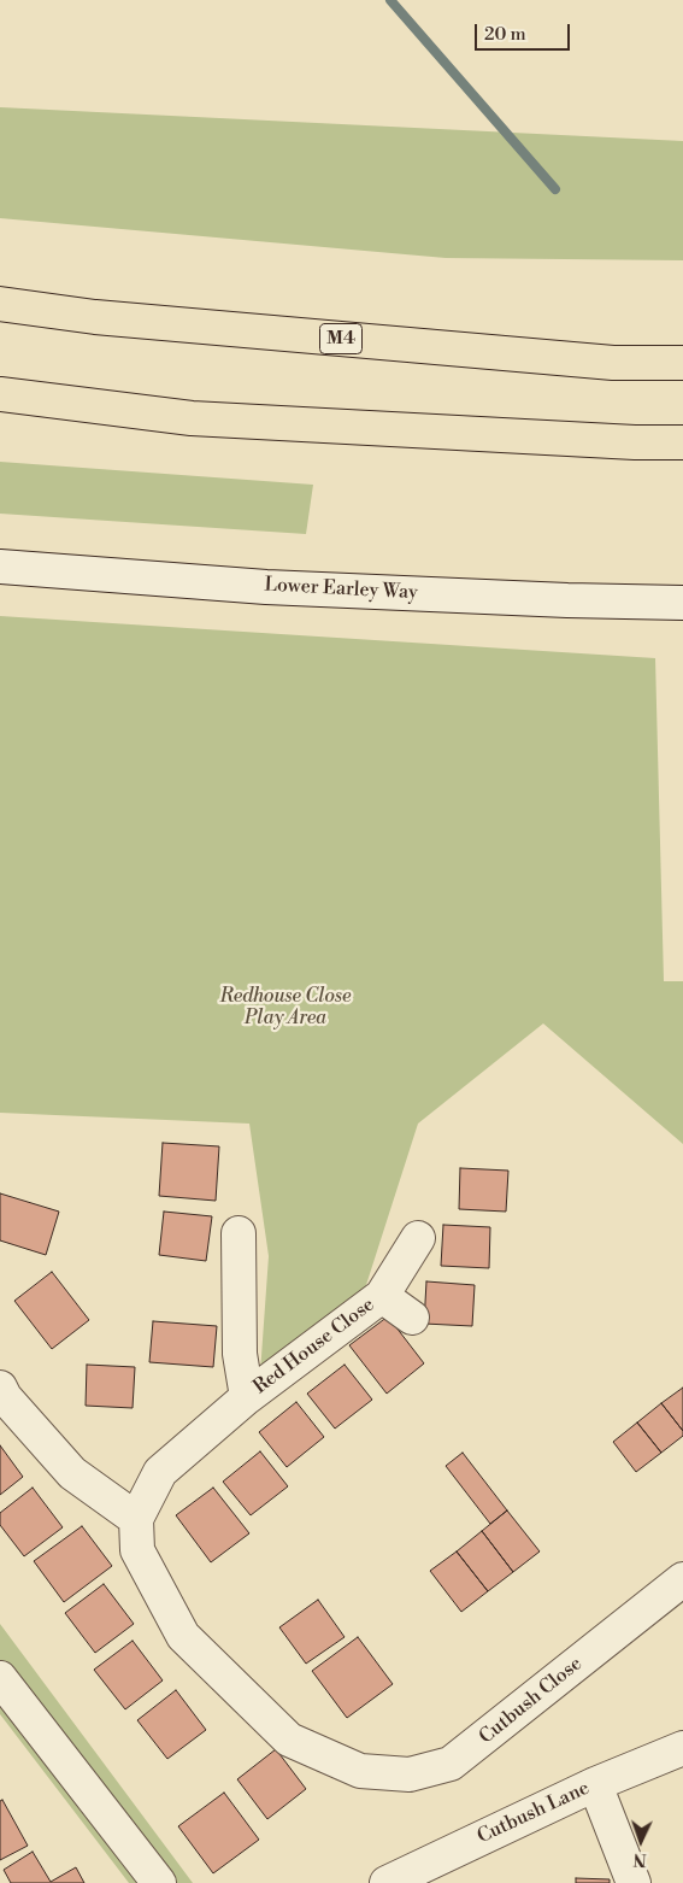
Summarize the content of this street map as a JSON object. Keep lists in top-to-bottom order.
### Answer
{
  "streets": {
    "highway": ["M4"],
    "street": [
      "Lower Earley Way",
      "Red House Close",
      "Cutbush Close",
      "Cutbush Lane"
    ]
  },
  "crossings": [
    ["Red House Close", "Cutbush Close"]
  ],
  "parks": ["Redhouse Close Play Area"],
  "scale_bar": "20 m",
  "north": "bottom"
}
